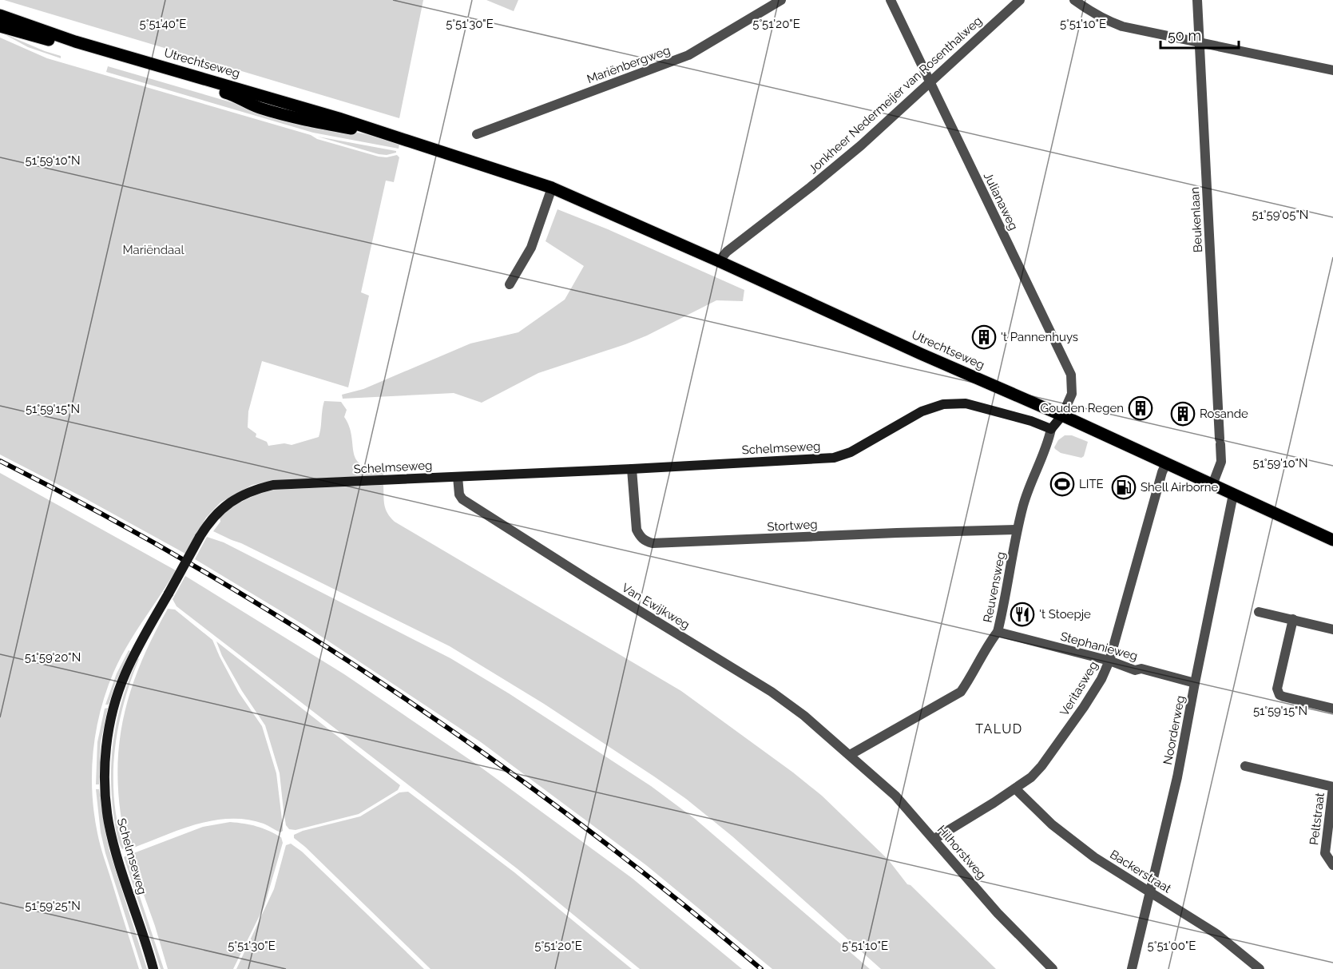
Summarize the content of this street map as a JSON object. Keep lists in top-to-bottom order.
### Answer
{
  "streets": {
    "main road": ["Utrechtseweg", "Schelmseweg", "Reuvensweg"],
    "street": [
      "Mariënbergweg",
      "Jonkheer Nedermeijer van Rosenthalweg",
      "Julianaweg",
      "Beukenlaan",
      "Stortweg",
      "Van Ewijkweg",
      "Stephanieweg",
      "Veritasweg",
      "Noorderweg",
      "Peltstraat",
      "Hilhorstweg",
      "Backerstraat"
    ]
  },
  "crossings": [
    ["Utrechtseweg", "Jonkheer Nedermeijer van Rosenthalweg"],
    ["Utrechtseweg", "Julianaweg"],
    ["Utrechtseweg", "Beukenlaan"],
    ["Utrechtseweg", "Reuvensweg"],
    ["Utrechtseweg", "Veritasweg"],
    ["Utrechtseweg", "Noorderweg"],
    ["Jonkheer Nedermeijer van Rosenthalweg", "Julianaweg"],
    ["Julianaweg", "Reuvensweg"],
    ["Schelmseweg", "Stortweg"],
    ["Schelmseweg", "Reuvensweg"],
    ["Schelmseweg", "Van Ewijkweg"],
    ["Stortweg", "Reuvensweg"],
    ["Reuvensweg", "Van Ewijkweg"],
    ["Reuvensweg", "Stephanieweg"],
    ["Reuvensweg", "Hilhorstweg"],
    ["Van Ewijkweg", "Hilhorstweg"],
    ["Stephanieweg", "Veritasweg"],
    ["Stephanieweg", "Noorderweg"],
    ["Veritasweg", "Hilhorstweg"],
    ["Veritasweg", "Backerstraat"],
    ["Noorderweg", "Backerstraat"]
  ],
  "districts": ["TALUD"],
  "parks": ["Mariëndaal"],
  "places": {
    "building": ["'t Pannenhuys", "Gouden Regen", "Rosande"],
    "sports": ["LITE"],
    "fuel station": ["Shell Airborne"],
    "restaurant": ["'t Stoepje"]
  },
  "scale_bar": "50 m",
  "coordinates": [
    "5°51'40\"E",
    "5°51'30\"E",
    "5°51'20\"E",
    "5°51'10\"E",
    "51°59'10\"N",
    "51°59'05\"N",
    "51°59'15\"N",
    "51°59'20\"N",
    "51°59'25\"N",
    "5°51'00\"E"
  ]
}
